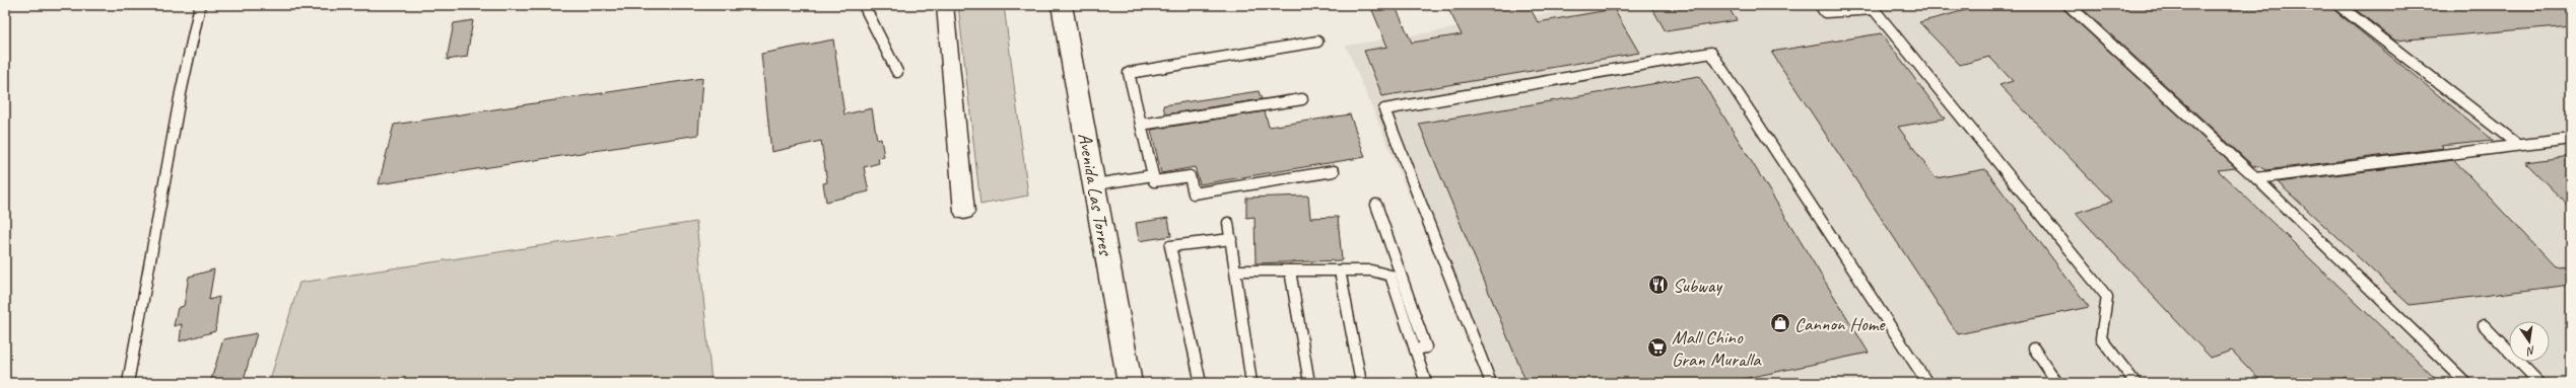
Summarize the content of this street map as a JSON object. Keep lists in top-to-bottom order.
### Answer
{
  "streets": {
    "street": ["Avenida Las Torres"]
  },
  "places": {
    "restaurant": ["Subway"],
    "shop": ["Cannon Home"],
    "supermarket": ["Mall Chino Gran Muralla"]
  },
  "north": "bottom"
}
